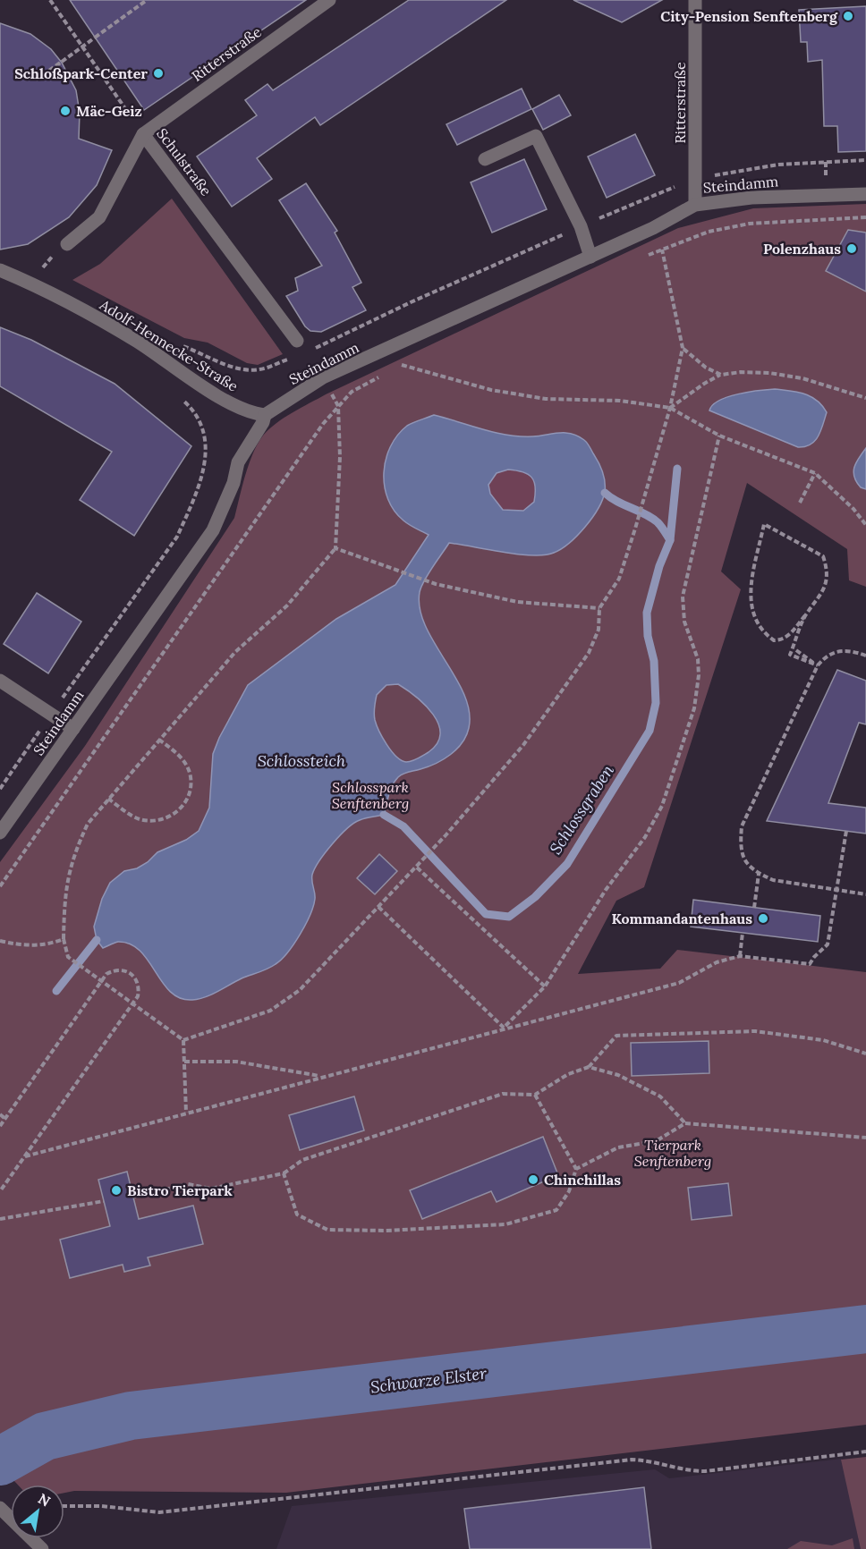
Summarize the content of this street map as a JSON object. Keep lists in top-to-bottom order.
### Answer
{
  "streets": {
    "street": [
      "Ritterstraße",
      "Schulstraße",
      "Steindamm",
      "Adolf-Hennecke-Straße"
    ]
  },
  "crossings": [
    ["Ritterstraße", "Schulstraße"],
    ["Ritterstraße", "Steindamm"],
    ["Steindamm", "Adolf-Hennecke-Straße"]
  ],
  "water": ["Schlossteich", "Schlossgraben", "Schwarze Elster"],
  "parks": ["Schlosspark Senftenberg", "Tierpark Senftenberg"],
  "places": [
    "City-Pension Senftenberg",
    "Schloßpark-Center",
    "Mäc-Geiz",
    "Polenzhaus",
    "Kommandantenhaus",
    "Chinchillas",
    "Bistro Tierpark"
  ],
  "north": "top right"
}
